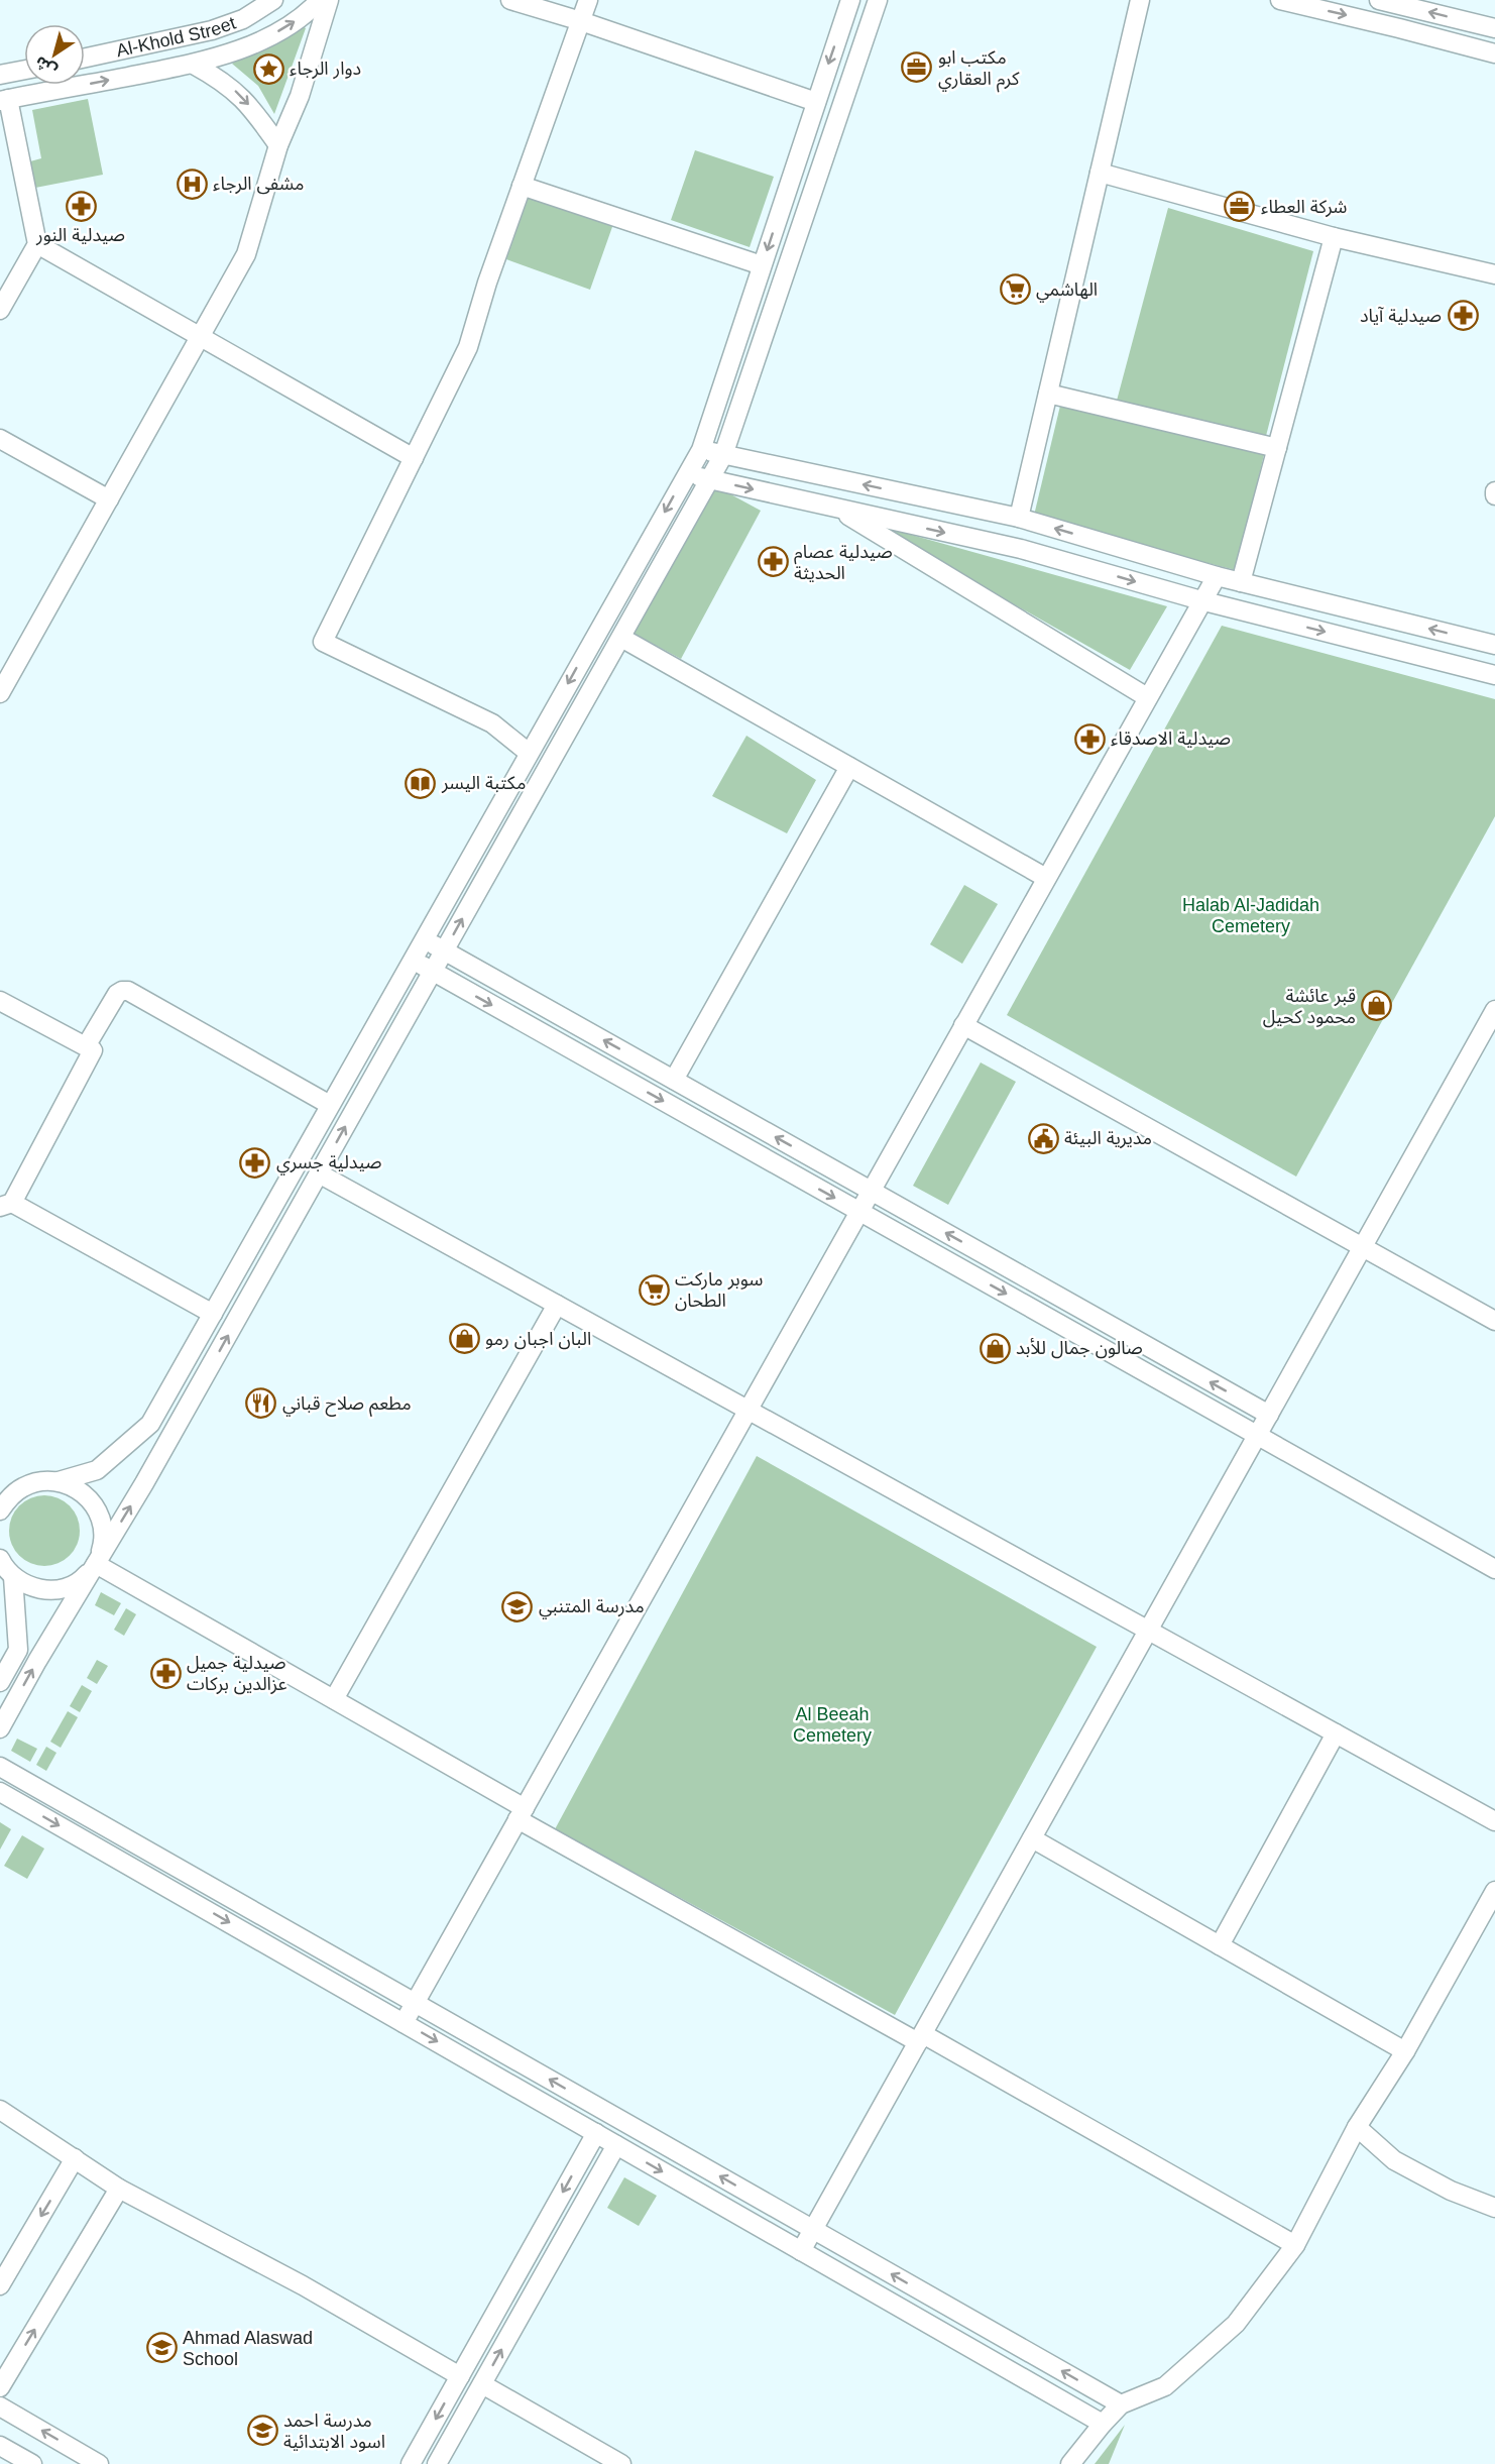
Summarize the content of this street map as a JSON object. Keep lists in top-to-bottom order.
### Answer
{
  "streets": {
    "street": ["Al-Khold Street"]
  },
  "parks": ["Halab Al-Jadidah Cemetery", "Al Beeah Cemetery"],
  "places": {
    "office": ["مكتب ابو كرم العقاري", "شركة العطاء"],
    "place": ["دوار الرجاء"],
    "hospital": ["مشفى الرجاء"],
    "pharmacy": [
      "صيدلية النور",
      "صيدلية آياد",
      "صيدلية عصام الحديثة",
      "صيدلية الاصدقاء",
      "صيدلية جسري",
      "صيدلية جميل عزالدين بركات"
    ],
    "supermarket": ["الهاشمي", "سوبر ماركت الطحان"],
    "library": ["مكتبة اليسر"],
    "shop": ["قبر عائشة محمود كحيل", "البان اجبان رمو", "صالون جمال للأبد"],
    "public building": ["مديرية البيئة"],
    "restaurant": ["مطعم صلاح قباني"],
    "school or university": ["مدرسة المتنبي", "Ahmad Alaswad School", "مدرسة احمد اسود الابتدائية"]
  },
  "north": "bottom left"
}
